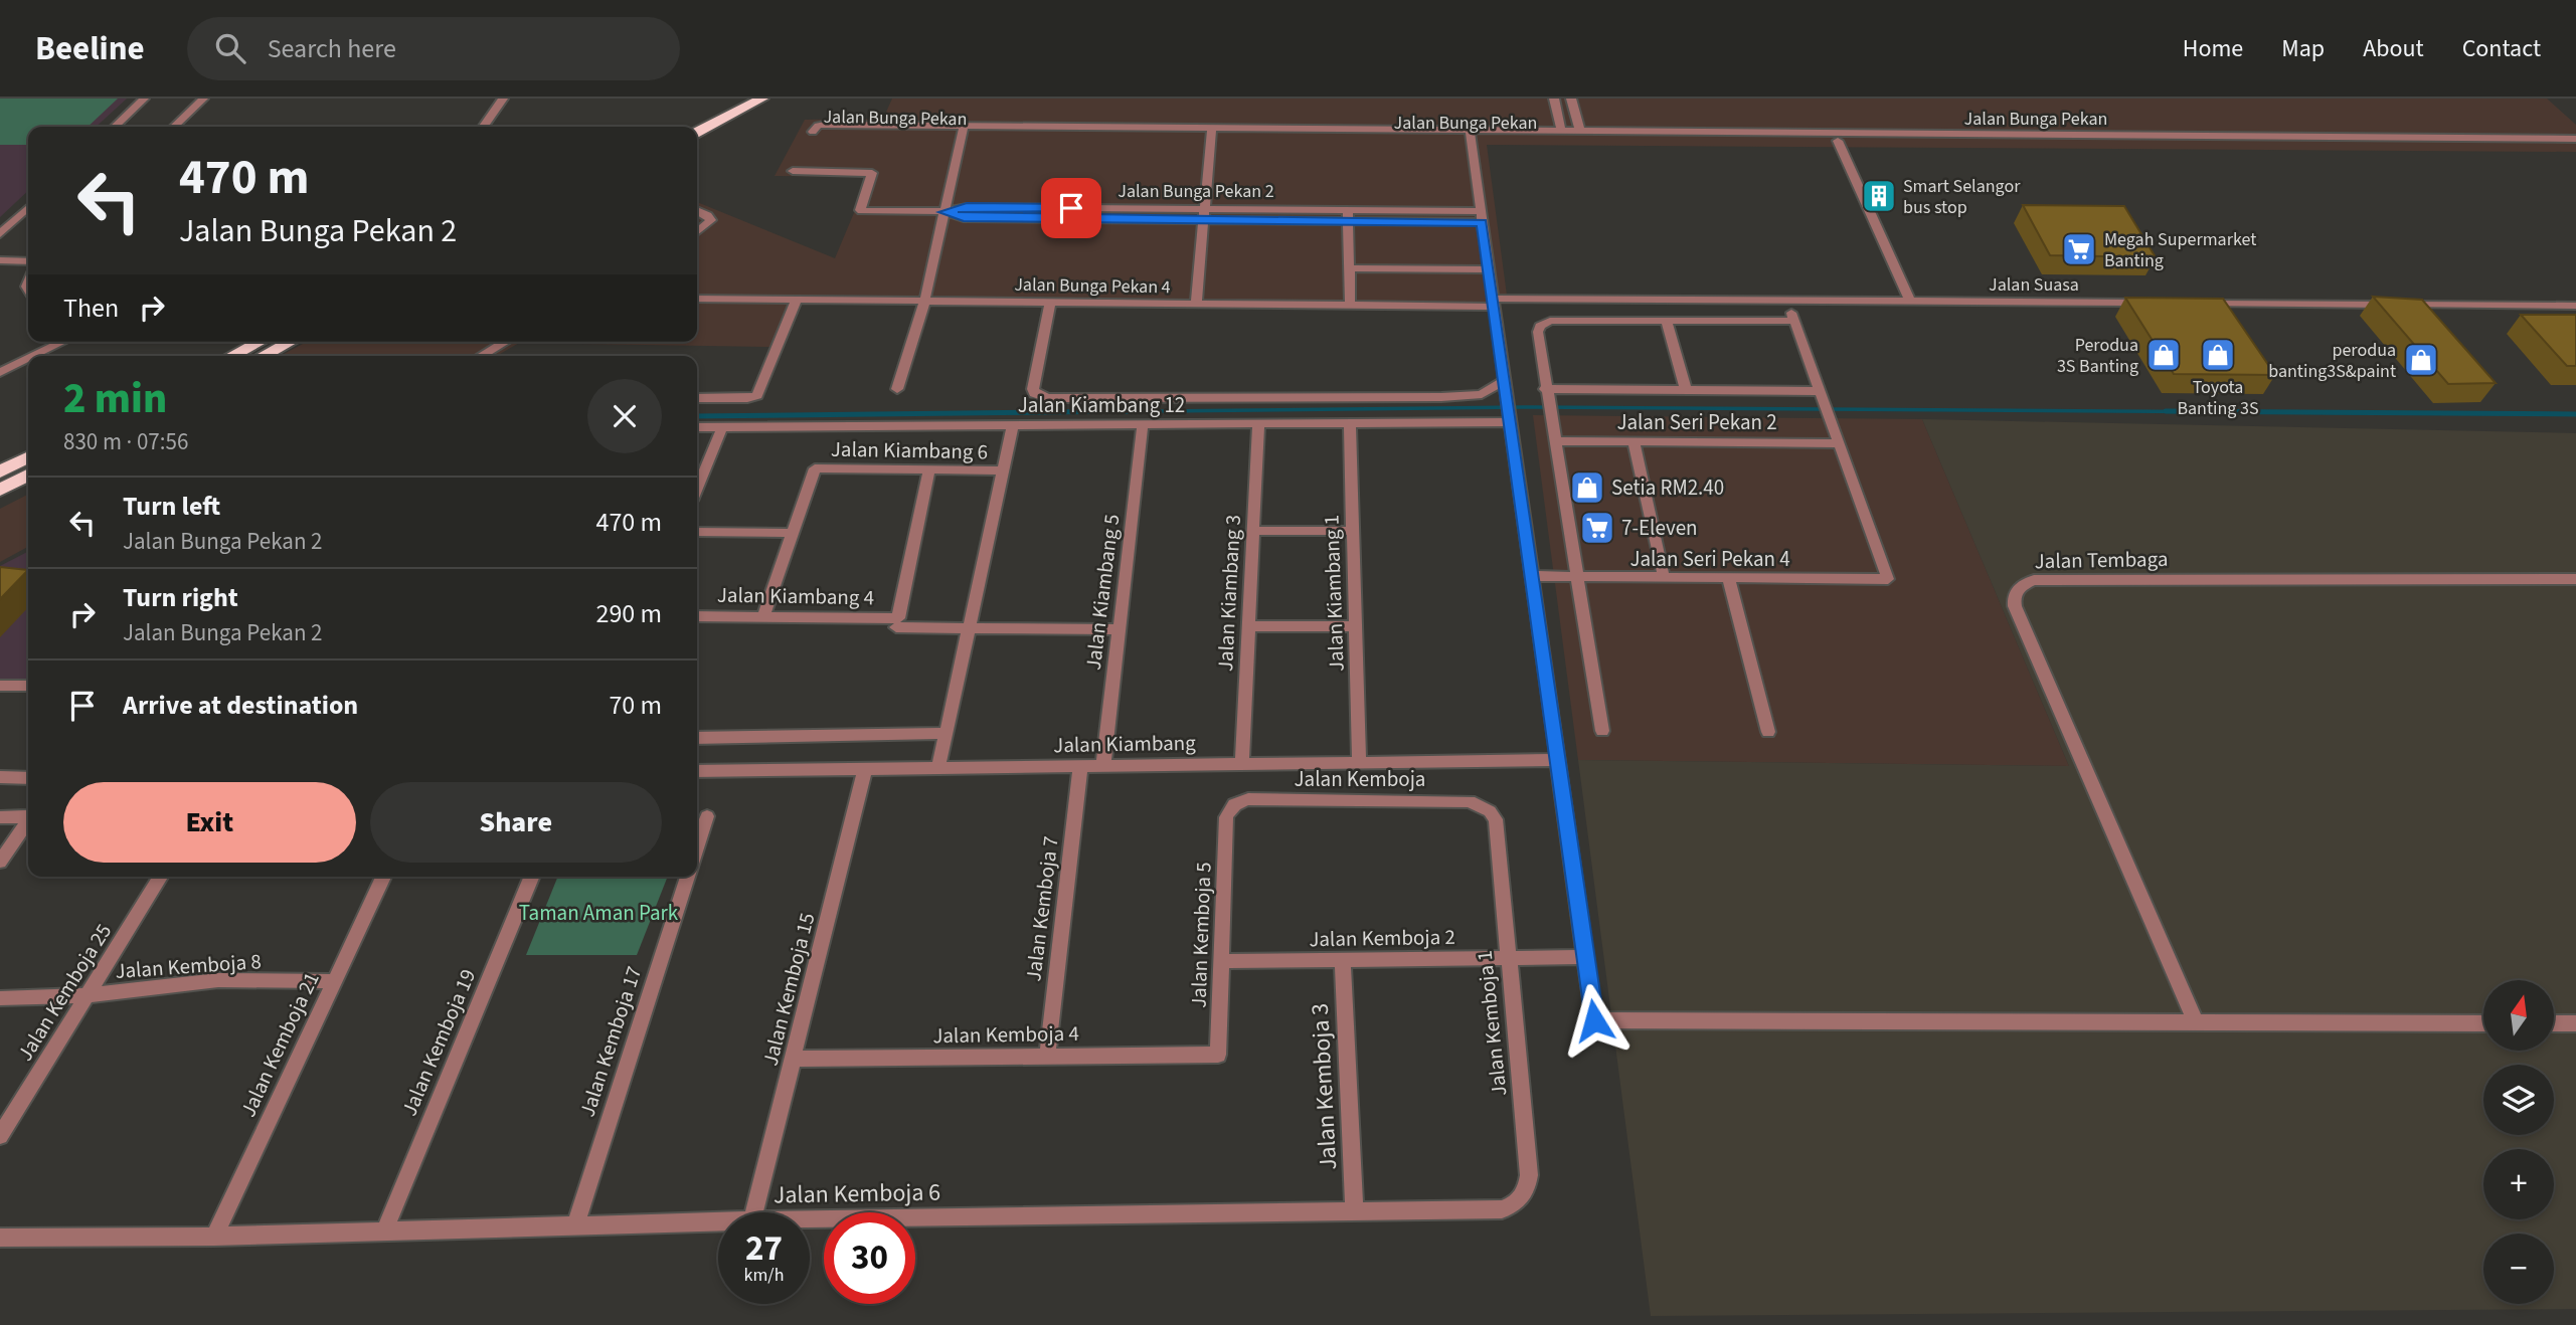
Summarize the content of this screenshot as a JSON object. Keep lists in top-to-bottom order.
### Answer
{
  "streets": {
    "street": [
      "Jalan Bunga Pekan",
      "Jalan Bunga Pekan 2",
      "Jalan Suasa",
      "Jalan Bunga Pekan 4",
      "Jalan Kiambang 12",
      "Jalan Seri Pekan 2",
      "Jalan Kiambang 6",
      "Jalan Seri Pekan 4",
      "Jalan Tembaga",
      "Jalan Kiambang 5",
      "Jalan Kiambang 3",
      "Jalan Kiambang 1",
      "Jalan Kiambang 4",
      "Jalan Kiambang",
      "Jalan Kemboja",
      "Jalan Kemboja 7",
      "Jalan Kemboja 5",
      "Jalan Kemboja 2",
      "Jalan Kemboja 8",
      "Jalan Kemboja 15",
      "Jalan Kemboja 25",
      "Jalan Kemboja 1",
      "Jalan Kemboja 4",
      "Jalan Kemboja 17",
      "Jalan Kemboja 19",
      "Jalan Kemboja 21",
      "Jalan Kemboja 3",
      "Jalan Kemboja 6"
    ]
  },
  "crossings": [
    ["Jalan Suasa", "Jalan Bunga Pekan 4"],
    ["Jalan Kiambang 12", "Jalan Kiambang 5"],
    ["Jalan Kiambang 12", "Jalan Kiambang 3"],
    ["Jalan Kiambang 12", "Jalan Kiambang 1"],
    ["Jalan Seri Pekan 2", "Jalan Seri Pekan 4"],
    ["Jalan Kiambang 5", "Jalan Kiambang 4"],
    ["Jalan Kiambang 5", "Jalan Kiambang"],
    ["Jalan Kiambang 3", "Jalan Kiambang"],
    ["Jalan Kiambang 1", "Jalan Kiambang"],
    ["Jalan Kiambang", "Jalan Kemboja 7"],
    ["Jalan Kiambang", "Jalan Kemboja 15"],
    ["Jalan Kemboja", "Jalan Kemboja 5"],
    ["Jalan Kemboja", "Jalan Kemboja 1"],
    ["Jalan Kemboja 7", "Jalan Kemboja 4"],
    ["Jalan Kemboja 5", "Jalan Kemboja 2"],
    ["Jalan Kemboja 5", "Jalan Kemboja 4"],
    ["Jalan Kemboja 2", "Jalan Kemboja 1"],
    ["Jalan Kemboja 2", "Jalan Kemboja 3"],
    ["Jalan Kemboja 8", "Jalan Kemboja 25"],
    ["Jalan Kemboja 8", "Jalan Kemboja 21"],
    ["Jalan Kemboja 15", "Jalan Kemboja 4"],
    ["Jalan Kemboja 1", "Jalan Kemboja 6"],
    ["Jalan Kemboja 17", "Jalan Kemboja 6"],
    ["Jalan Kemboja 19", "Jalan Kemboja 6"],
    ["Jalan Kemboja 21", "Jalan Kemboja 6"],
    ["Jalan Kemboja 3", "Jalan Kemboja 6"]
  ],
  "parks": ["Taman Aman Park"],
  "places": {
    "building": ["Smart Selangor bus stop"],
    "supermarket": ["Megah Supermarket Banting", "7-Eleven"],
    "shop": [
      "Perodua 3S Banting",
      "Toyota Banting 3S",
      "perodua banting3S&paint",
      "Setia RM2.40"
    ]
  },
  "north": "top",
  "page": {
    "header": "Beeline",
    "search": "Search here",
    "nav": [
      "Home",
      "Map",
      "About",
      "Contact"
    ],
    "turn": ["470 m", "Jalan Bunga Pekan 2"],
    "then": "Then",
    "heading": ["2 min", "830 m · 07:56"],
    "list": [
      {
        "name": "Turn left",
        "note": "Jalan Bunga Pekan 2",
        "value": "470 m"
      },
      {
        "name": "Turn right",
        "note": "Jalan Bunga Pekan 2",
        "value": "290 m"
      },
      {
        "name": "Arrive at destination",
        "value": "70 m"
      }
    ],
    "buttons": ["Exit", "Share"],
    "map_buttons": ["+", "−"],
    "speed": "27 km/h",
    "limit": "30"
  }
}
